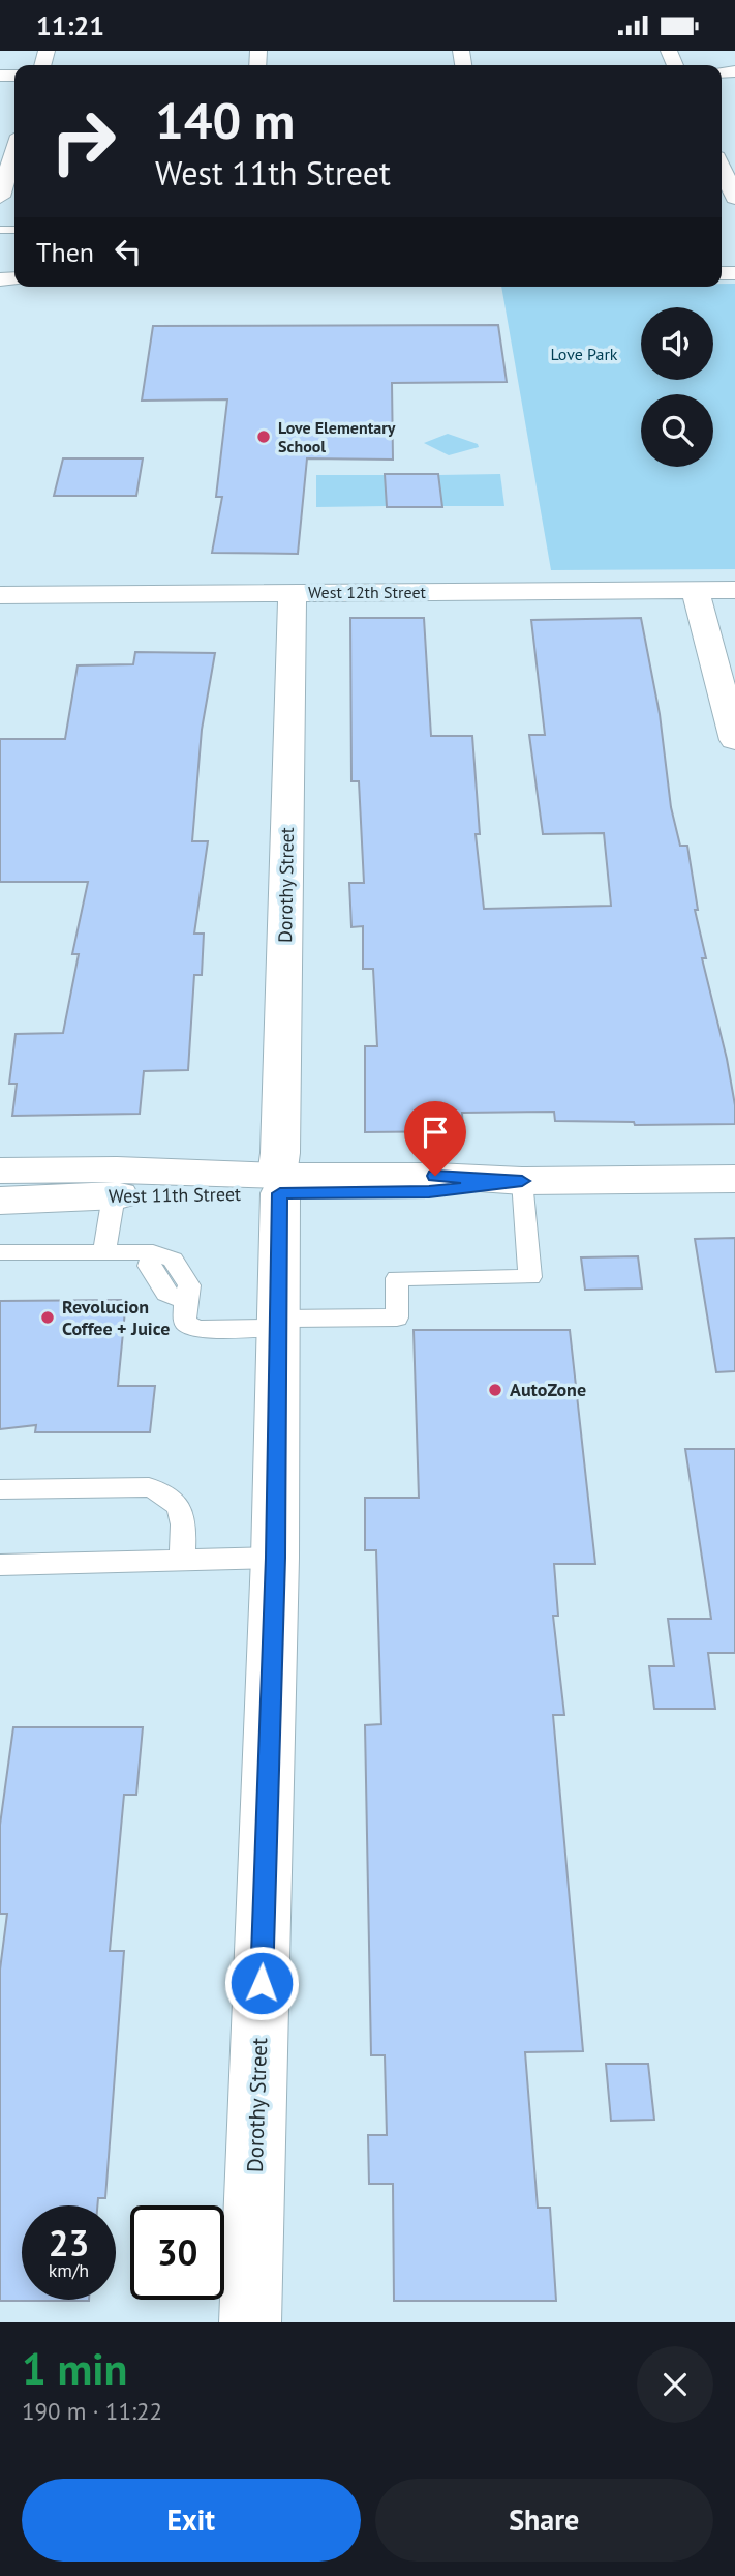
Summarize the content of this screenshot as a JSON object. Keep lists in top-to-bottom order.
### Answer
{
  "streets": {
    "street": ["West 12th Street", "Dorothy Street", "West 11th Street"]
  },
  "crossings": [
    ["West 12th Street", "Dorothy Street"],
    ["Dorothy Street", "West 11th Street"]
  ],
  "parks": ["Love Park"],
  "places": ["Love Elementary School", "Revolucion Coffee + Juice", "AutoZone"],
  "page": {
    "status": "11:21",
    "turn": ["140 m", "West 11th Street"],
    "then": "Then",
    "speed": "23 km/h",
    "limit": "30",
    "heading": ["1 min", "190 m · 11:22"],
    "buttons": ["Exit", "Share"]
  }
}
